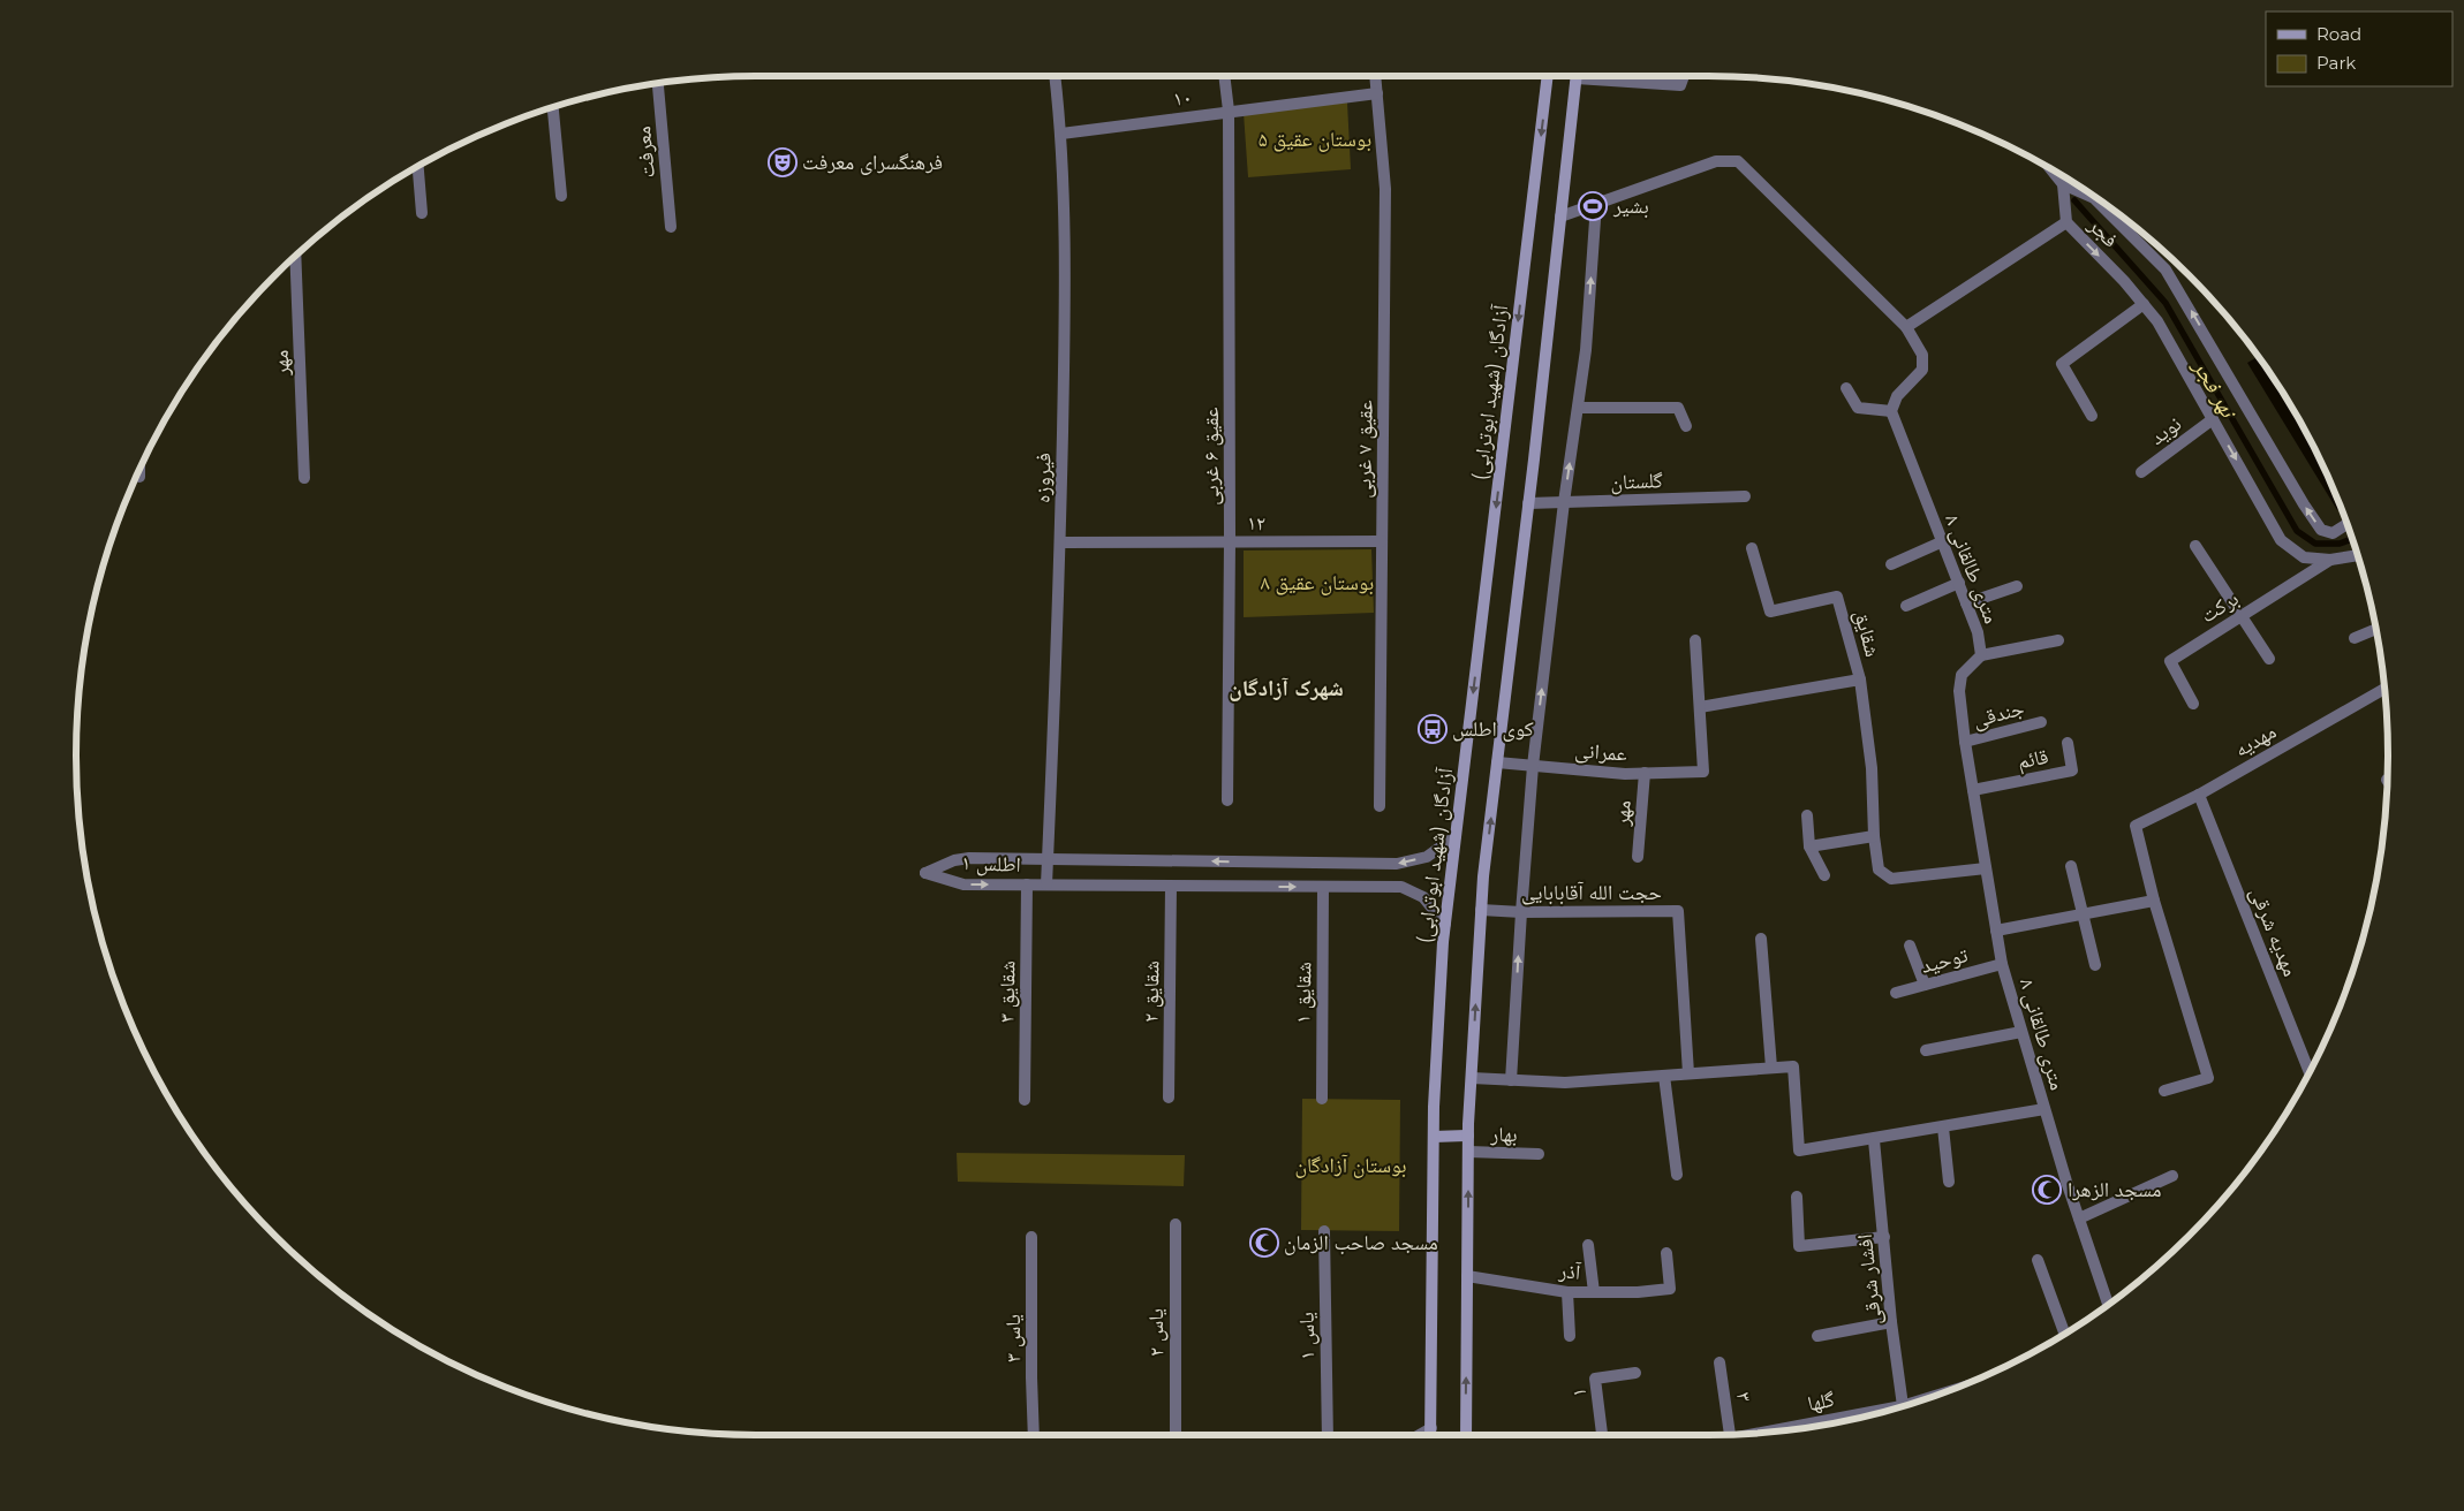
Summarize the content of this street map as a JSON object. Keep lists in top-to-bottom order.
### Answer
{
  "streets": {
    "main road": ["آزادگان (شهید ابوترابی)"],
    "street": [
      "۱۰",
      "معرفت",
      "فجر",
      "مهر",
      "نوید",
      "عقیق ۷ غربی",
      "عقیق ۶ غربی",
      "فیروزه",
      "گلستان",
      "۱۲",
      "۸ متری طالقانی",
      "برکت",
      "شقایق",
      "جندقی",
      "مهدیه",
      "عمرانی",
      "قائم",
      "اطلس ۱",
      "حجت الله آقابابایی",
      "مهدیه شرقی",
      "توحید",
      "شقایق ۳",
      "شقایق ۲",
      "شقایق ۱",
      "بهار",
      "آذر",
      "افشار شرقی",
      "یاس ۲",
      "یاس ۱",
      "یاس ۳",
      "۱",
      "۳",
      "گلها"
    ]
  },
  "crossings": [
    ["۱۰", "عقیق ۷ غربی"],
    ["۱۰", "عقیق ۶ غربی"],
    ["۱۰", "فیروزه"],
    ["فجر", "نوید"],
    ["فجر", "برکت"],
    ["مهر", "عمرانی"],
    ["آزادگان (شهید ابوترابی)", "اطلس ۱"],
    ["عقیق ۷ غربی", "۱۲"],
    ["عقیق ۶ غربی", "۱۲"],
    ["فیروزه", "۱۲"],
    ["فیروزه", "اطلس ۱"],
    ["۸ متری طالقانی", "جندقی"],
    ["۸ متری طالقانی", "قائم"],
    ["۸ متری طالقانی", "توحید"],
    ["مهدیه", "مهدیه شرقی"],
    ["اطلس ۱", "شقایق ۳"],
    ["اطلس ۱", "شقایق ۲"],
    ["اطلس ۱", "شقایق ۱"]
  ],
  "districts": ["شهرک آزادگان"],
  "water": ["نهر فجر"],
  "parks": ["بوستان عقیق ۵", "بوستان عقیق ۸", "بوستان آزادگان"],
  "places": {
    "theatre": ["فرهنگسرای معرفت"],
    "sports": ["بشیر"],
    "bus stop": ["کوی اطلس"],
    "mosque": ["مسجد الزهرا", "مسجد صاحب الزمان"]
  },
  "legend": ["Road", "Park"]
}
